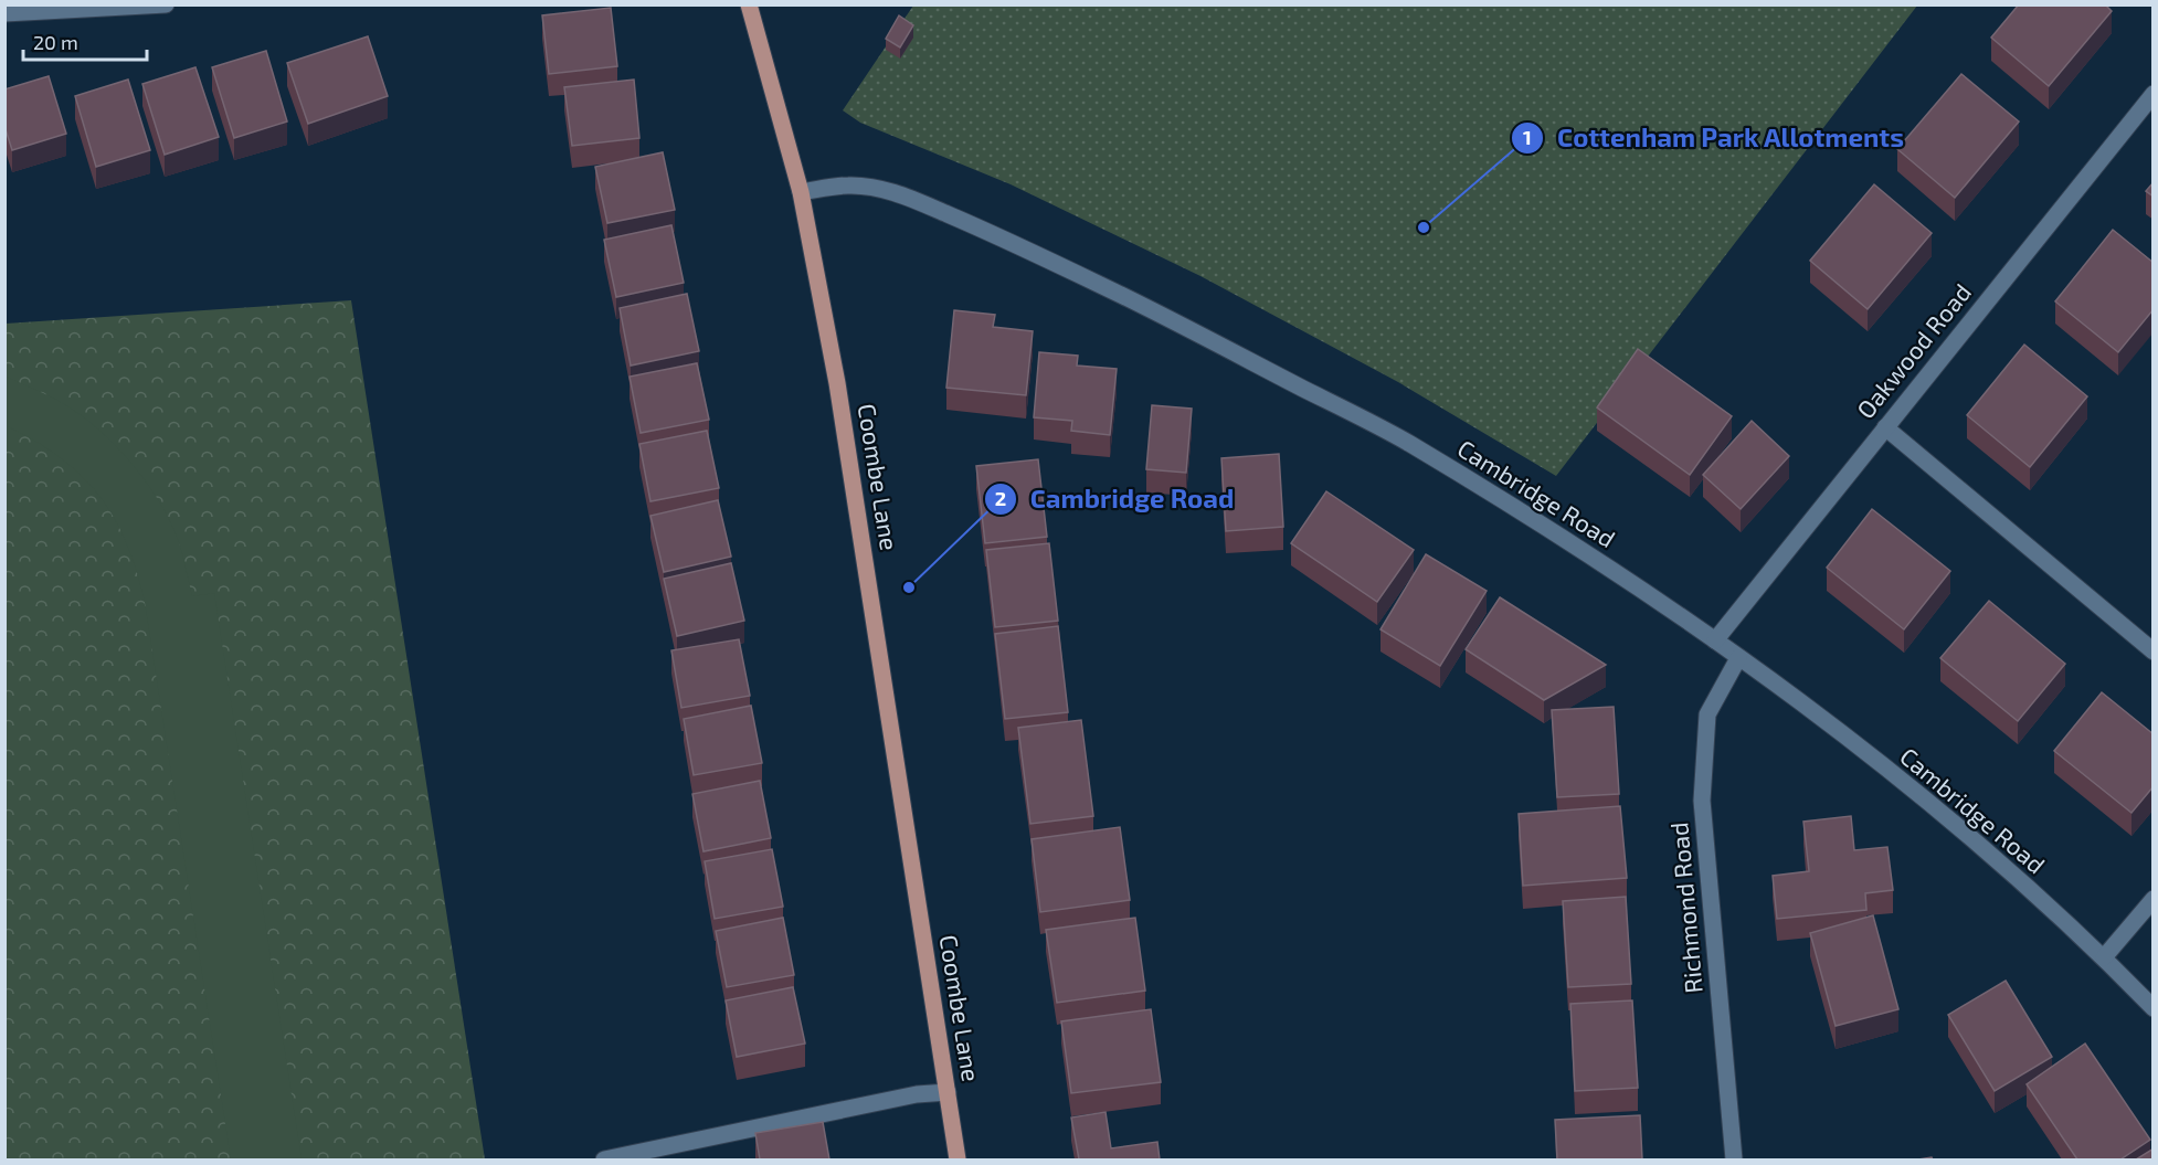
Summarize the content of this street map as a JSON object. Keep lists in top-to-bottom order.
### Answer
{
  "streets": {
    "main road": ["Coombe Lane"],
    "street": ["Oakwood Road", "Cambridge Road", "Richmond Road"]
  },
  "crossings": [
    ["Oakwood Road", "Cambridge Road"],
    ["Coombe Lane", "Cambridge Road"],
    ["Cambridge Road", "Richmond Road"]
  ],
  "places": ["Cottenham Park Allotments", "Cambridge Road"],
  "scale_bar": "20 m"
}
